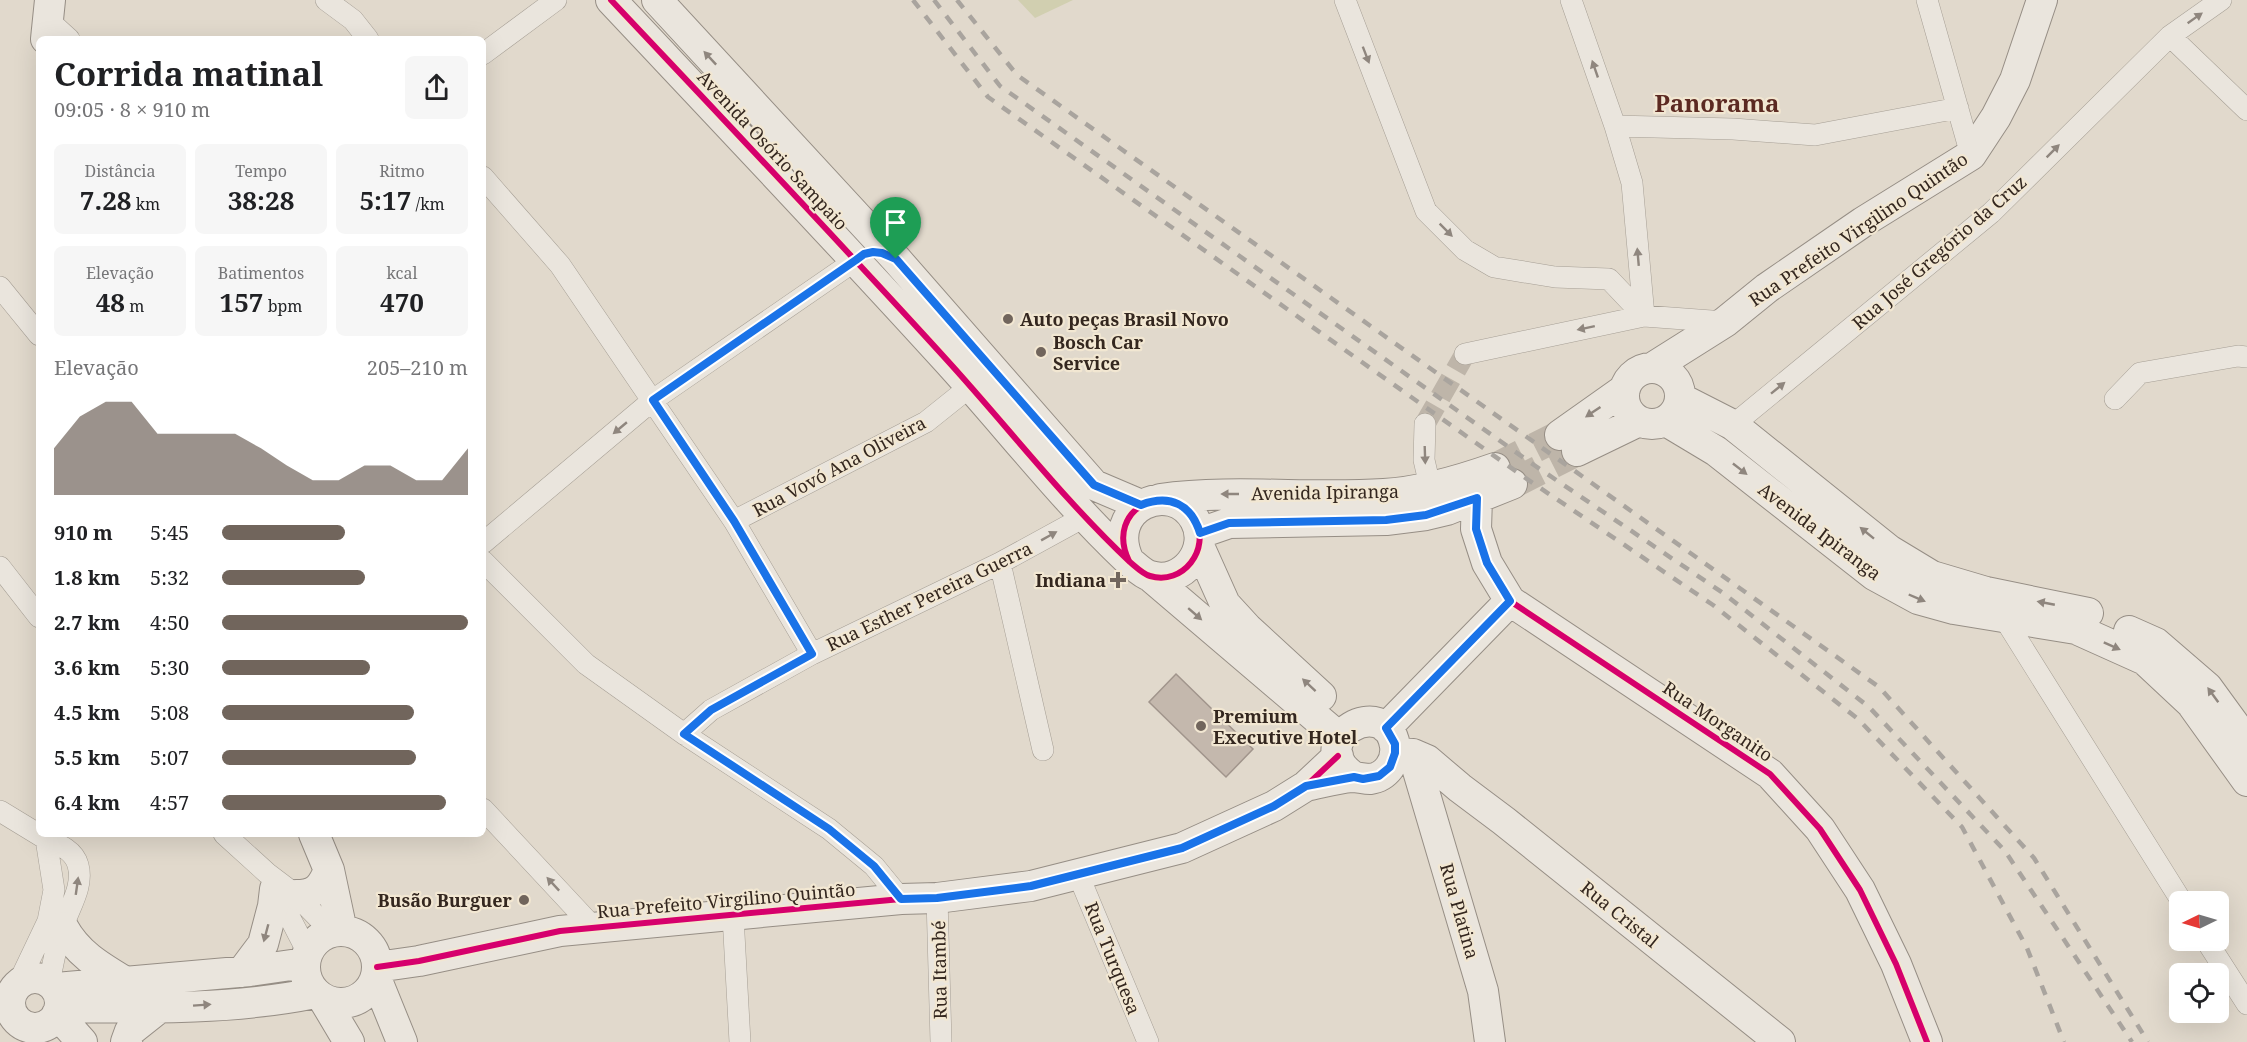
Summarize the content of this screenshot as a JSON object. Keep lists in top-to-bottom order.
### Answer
{
  "streets": {
    "street": [
      "Avenida Osório Sampaio",
      "Rua Prefeito Virgilino Quintão",
      "Rua José Gregório da Cruz",
      "Rua Vovó Ana Oliveira",
      "Avenida Ipiranga",
      "Rua Esther Pereira Guerra",
      "Rua Morganito",
      "Rua Platina",
      "Rua Cristal",
      "Rua Turquesa",
      "Rua Itambé"
    ]
  },
  "crossings": [
    ["Avenida Osório Sampaio", "Rua Prefeito Virgilino Quintão"],
    ["Avenida Osório Sampaio", "Rua Vovó Ana Oliveira"],
    ["Avenida Osório Sampaio", "Avenida Ipiranga"],
    ["Avenida Osório Sampaio", "Rua Esther Pereira Guerra"],
    ["Avenida Osório Sampaio", "Rua Platina"],
    ["Avenida Osório Sampaio", "Rua Cristal"],
    ["Rua Prefeito Virgilino Quintão", "Avenida Ipiranga"],
    ["Rua Prefeito Virgilino Quintão", "Rua Platina"],
    ["Rua Prefeito Virgilino Quintão", "Rua Cristal"],
    ["Rua Prefeito Virgilino Quintão", "Rua Turquesa"],
    ["Rua Prefeito Virgilino Quintão", "Rua Itambé"],
    ["Rua José Gregório da Cruz", "Avenida Ipiranga"],
    ["Avenida Ipiranga", "Rua Morganito"],
    ["Rua Platina", "Rua Cristal"]
  ],
  "one_way": ["Rua José Gregório da Cruz"],
  "districts": ["Panorama"],
  "places": {
    "other": [
      "Auto peças Brasil Novo",
      "Bosch Car Service",
      "Premium Executive Hotel",
      "Busão Burguer"
    ],
    "health": ["Indiana"]
  },
  "north": "left",
  "page": {
    "heading": ["Corrida matinal", "09:05 · 8 × 910 m"],
    "stats": [
      ["Distância", "7.28 km"],
      ["Tempo", "38:28"],
      ["Ritmo", "5:17 /km"],
      ["Elevação", "48 m"],
      ["Batimentos", "157 bpm"],
      ["kcal", "470"]
    ],
    "chart": ["Elevação", "205–210 m"],
    "list": [
      {
        "name": "910 m",
        "note": "5:45"
      },
      {
        "name": "1.8 km",
        "note": "5:32"
      },
      {
        "name": "2.7 km",
        "note": "4:50"
      },
      {
        "name": "3.6 km",
        "note": "5:30"
      },
      {
        "name": "4.5 km",
        "note": "5:08"
      },
      {
        "name": "5.5 km",
        "note": "5:07"
      },
      {
        "name": "6.4 km",
        "note": "4:57"
      }
    ]
  }
}
